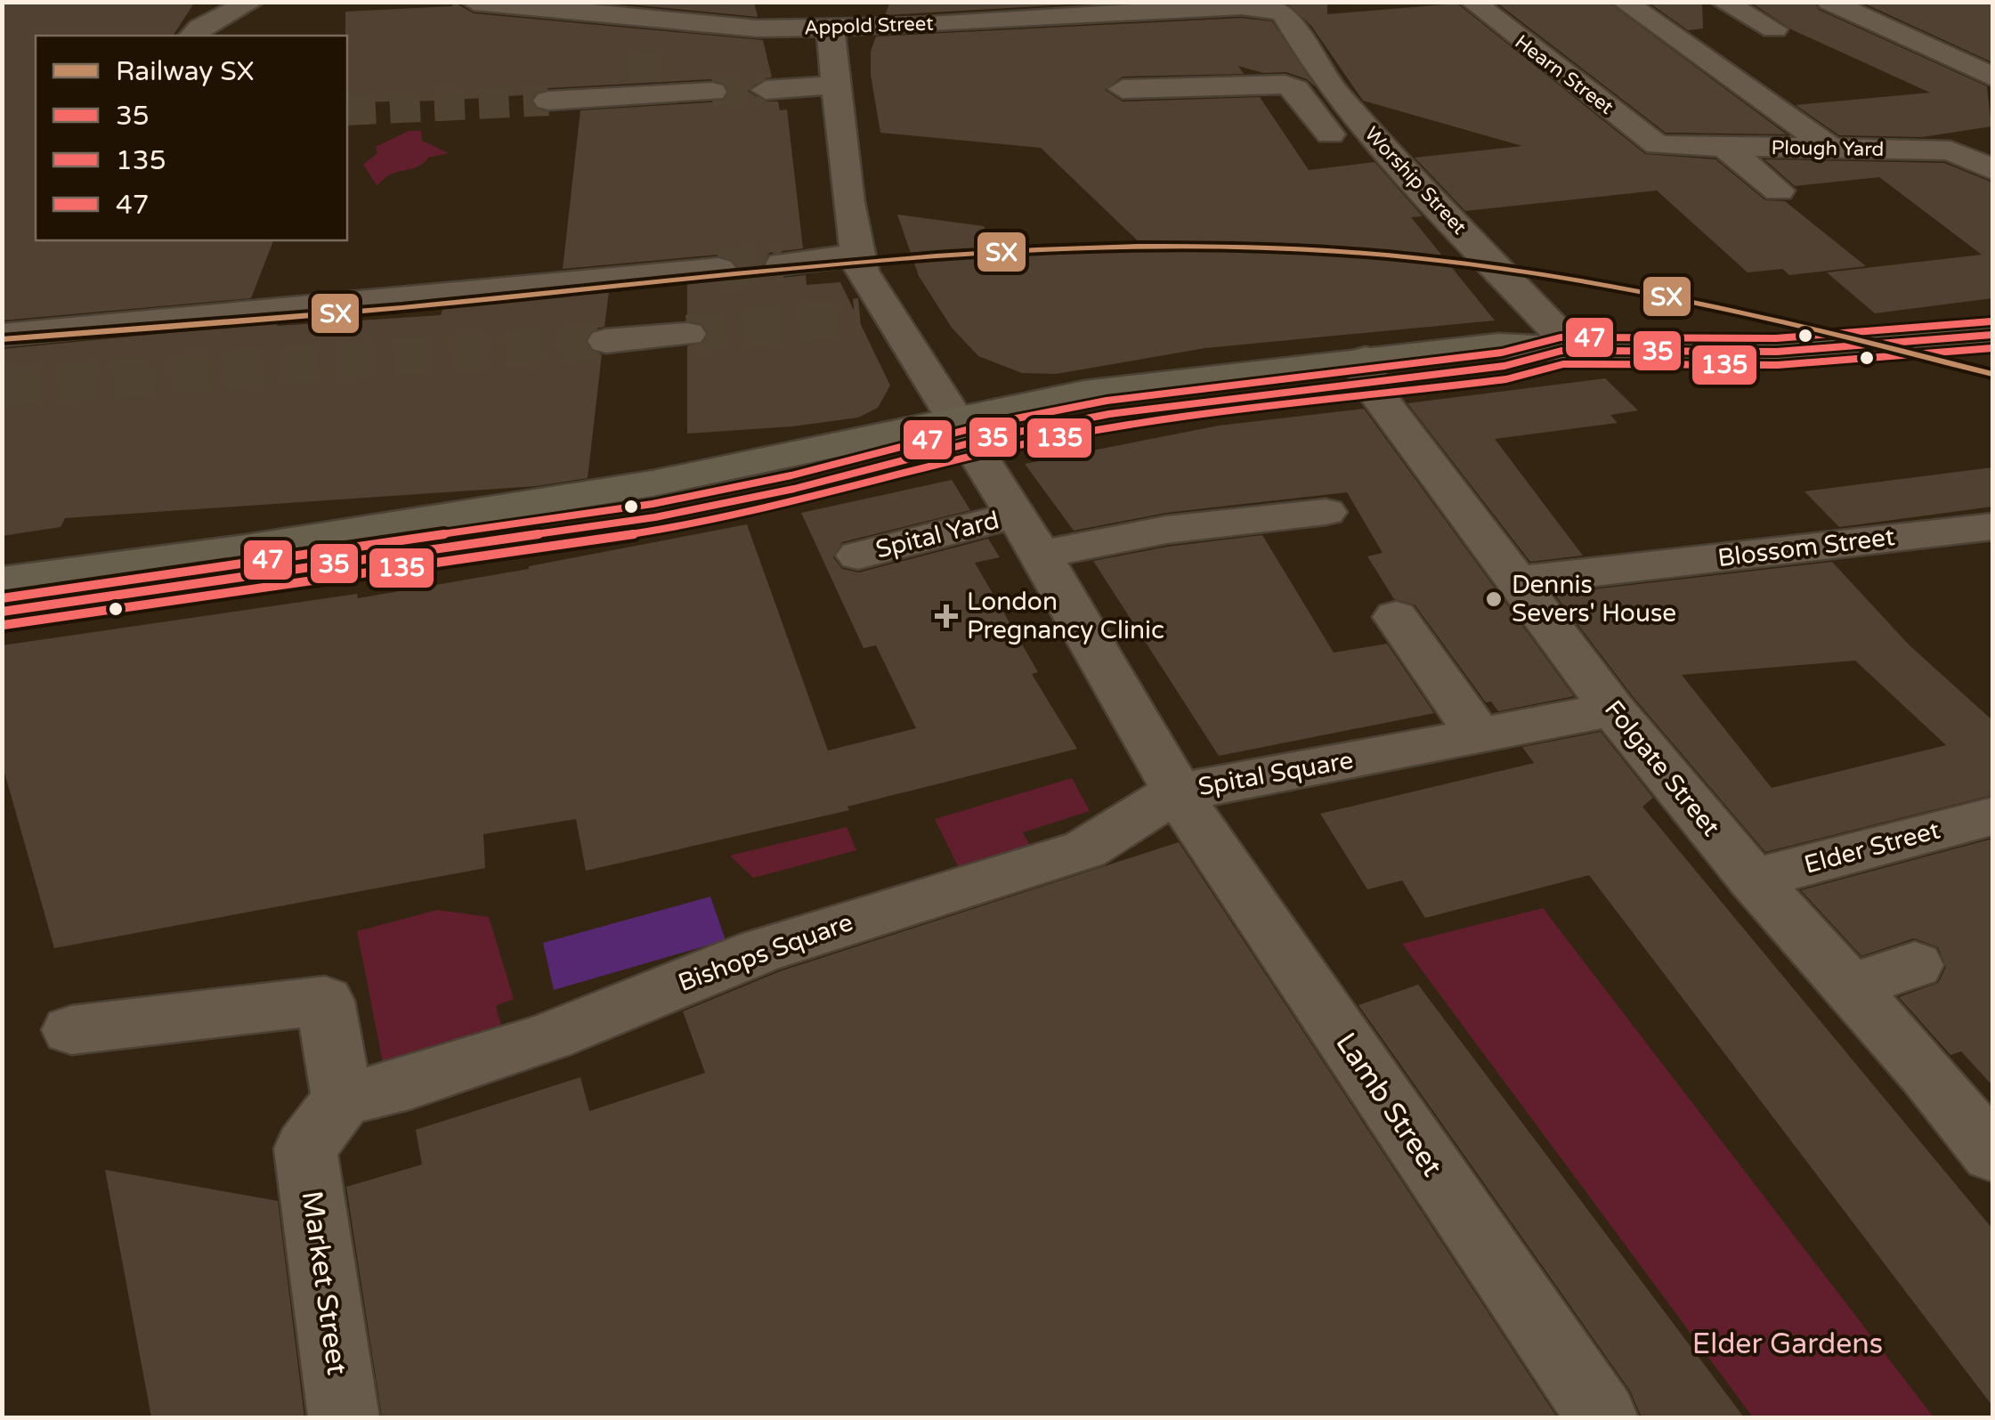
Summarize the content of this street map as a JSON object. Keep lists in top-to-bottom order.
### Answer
{
  "streets": {
    "street": [
      "Appold Street",
      "Hearn Street",
      "Plough Yard",
      "Worship Street",
      "Spital Yard",
      "Blossom Street",
      "Folgate Street",
      "Spital Square",
      "Elder Street",
      "Bishops Square",
      "Lamb Street",
      "Market Street"
    ]
  },
  "crossings": [
    ["Appold Street", "Worship Street"],
    ["Hearn Street", "Plough Yard"],
    ["Spital Yard", "Spital Square"],
    ["Blossom Street", "Folgate Street"],
    ["Folgate Street", "Spital Square"],
    ["Folgate Street", "Elder Street"],
    ["Spital Square", "Bishops Square"],
    ["Spital Square", "Lamb Street"],
    ["Bishops Square", "Lamb Street"],
    ["Bishops Square", "Market Street"]
  ],
  "parks": ["Elder Gardens"],
  "places": {
    "other": ["Dennis Severs' House"],
    "health": ["London Pregnancy Clinic"]
  },
  "lines": [
    "rail line SX",
    "transit line 47",
    "transit line 35",
    "transit line 135"
  ],
  "legend": [
    "Railway SX",
    "35",
    "135",
    "47"
  ]
}
